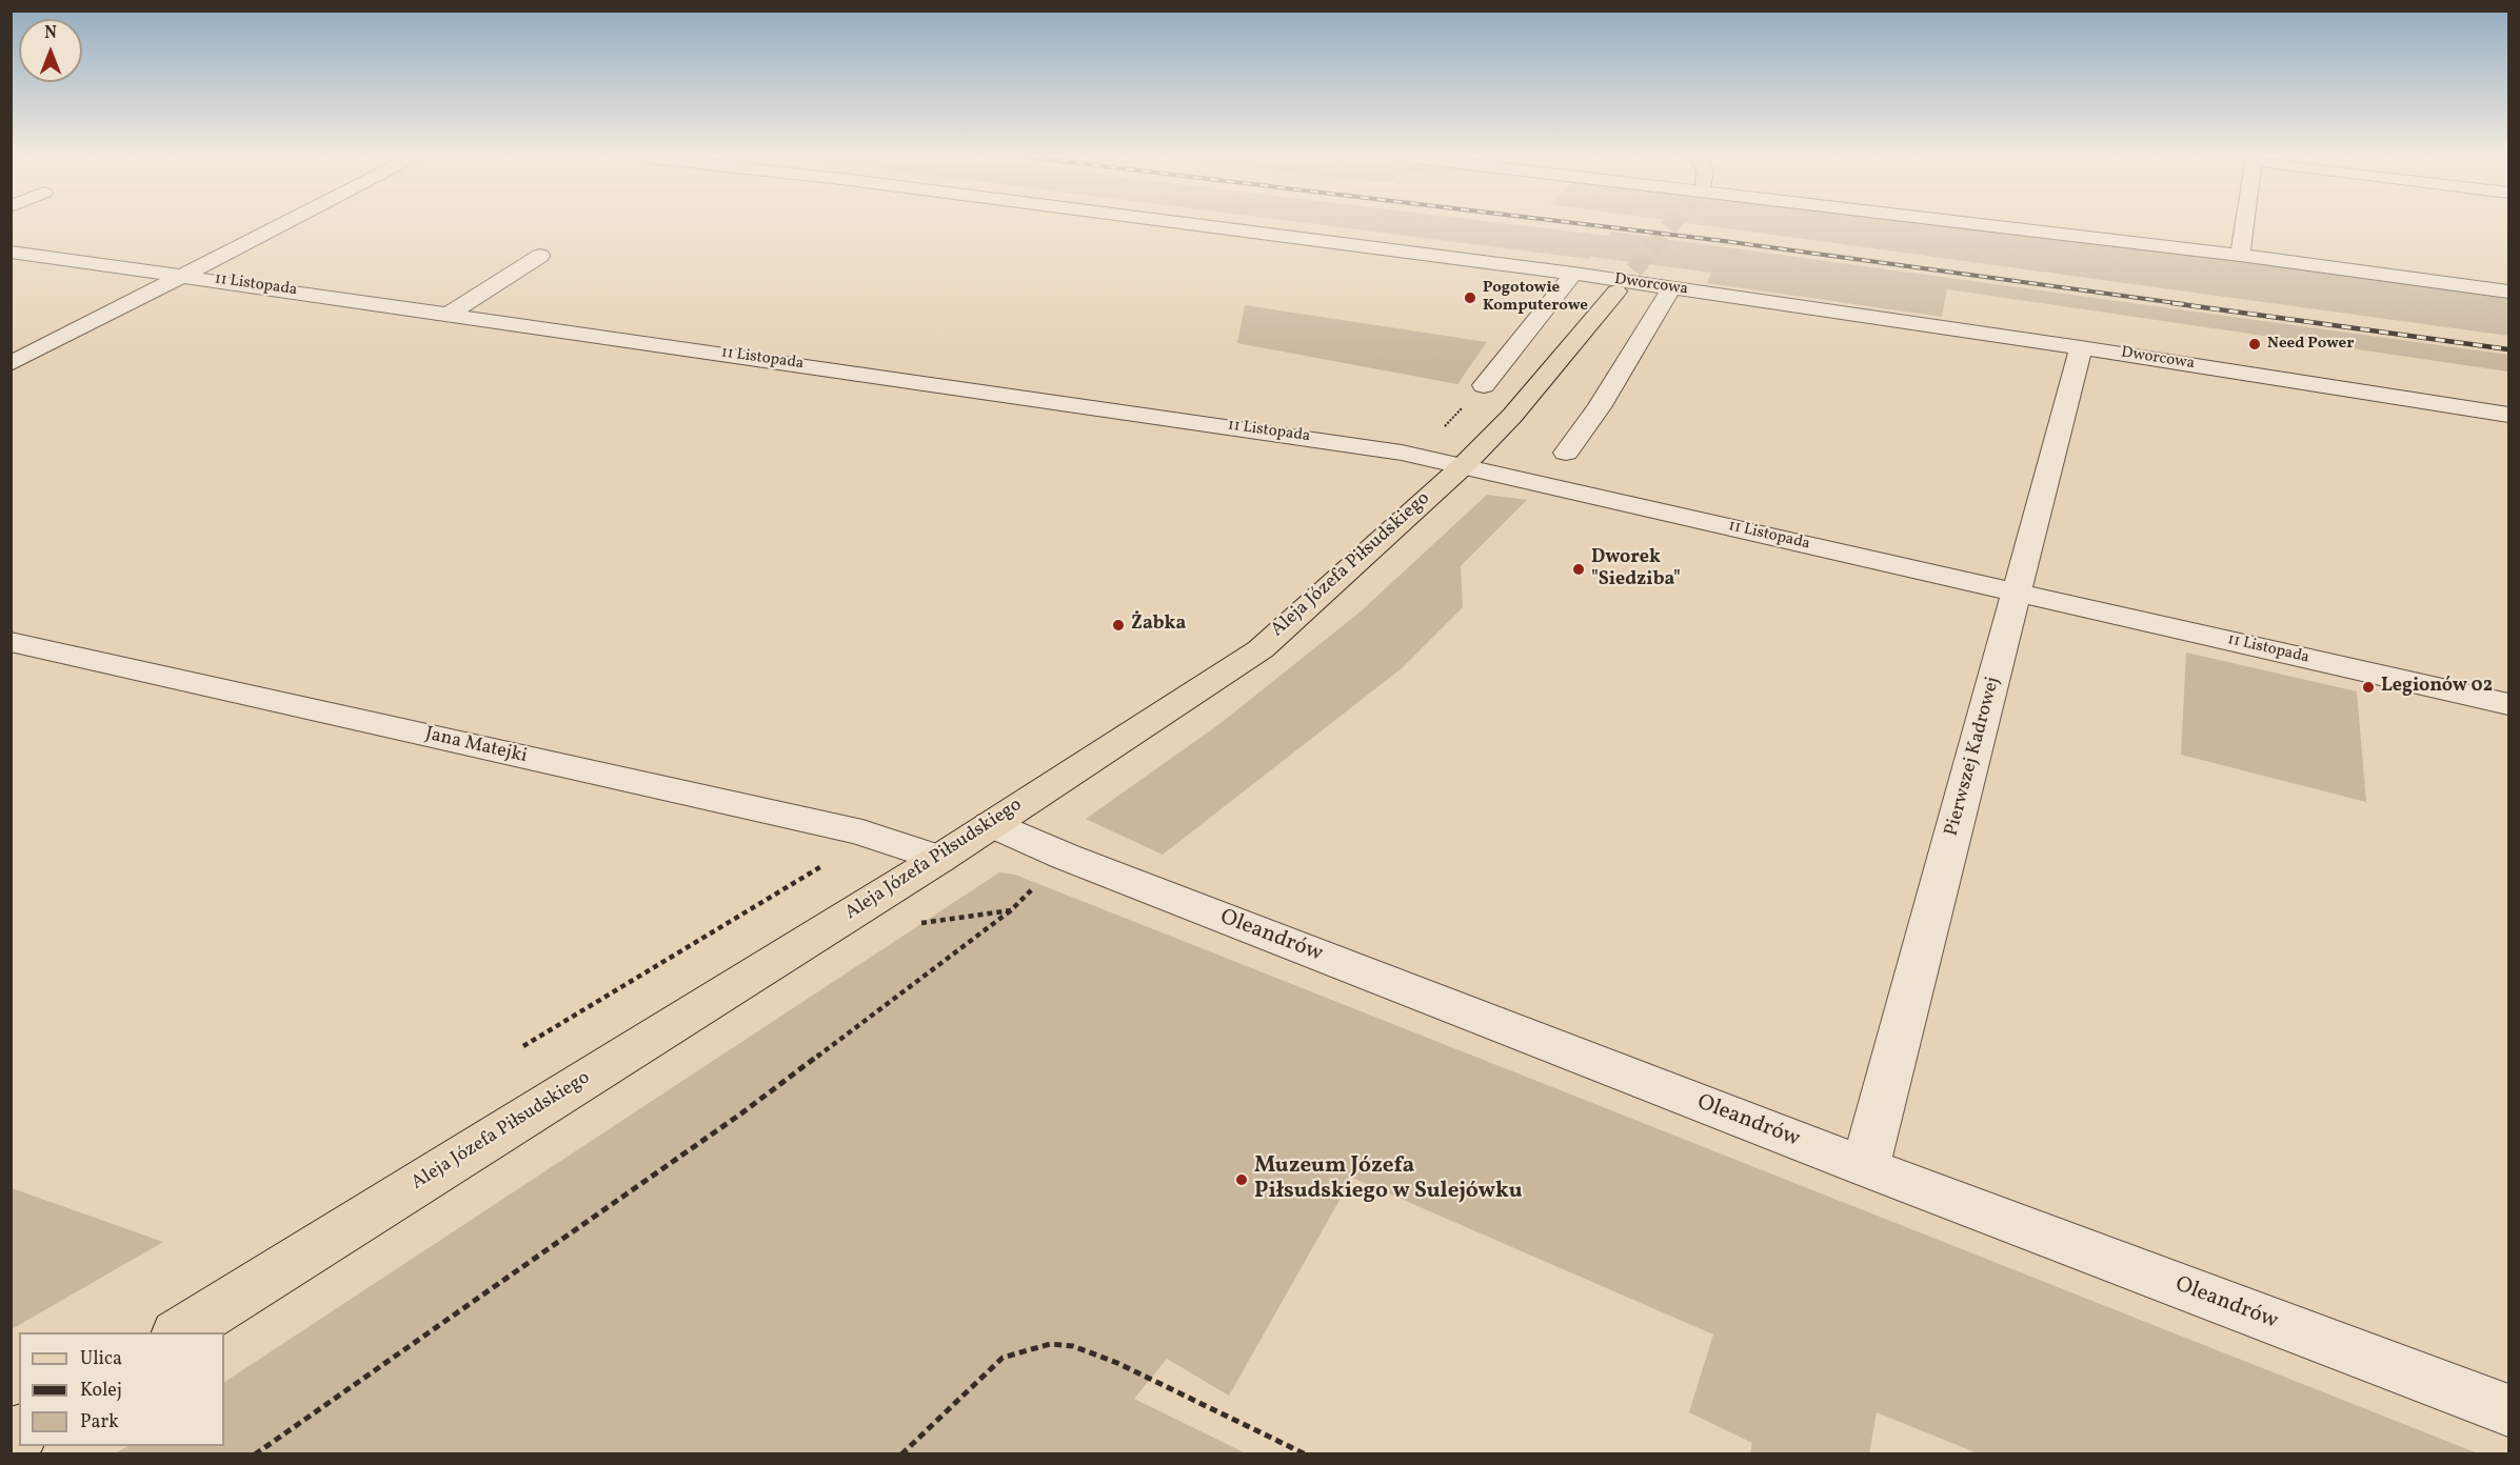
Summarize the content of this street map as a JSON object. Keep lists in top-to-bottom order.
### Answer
{
  "streets": {
    "main road": ["Aleja Józefa Piłsudskiego"],
    "street": [
      "11 Listopada",
      "Dworcowa",
      "Jana Matejki",
      "Pierwszej Kadrowej",
      "Oleandrów"
    ]
  },
  "crossings": [
    ["11 Listopada", "Aleja Józefa Piłsudskiego"],
    ["11 Listopada", "Pierwszej Kadrowej"],
    ["Dworcowa", "Pierwszej Kadrowej"],
    ["Aleja Józefa Piłsudskiego", "Jana Matejki"],
    ["Aleja Józefa Piłsudskiego", "Oleandrów"],
    ["Pierwszej Kadrowej", "Oleandrów"]
  ],
  "places": [
    "Pogotowie Komputerowe",
    "Need Power",
    "Dworek \"Siedziba\"",
    "Żabka",
    "Legionów 02",
    "Muzeum Józefa Piłsudskiego w Sulejówku"
  ],
  "legend": ["Ulica", "Kolej", "Park"],
  "north": "top"
}
